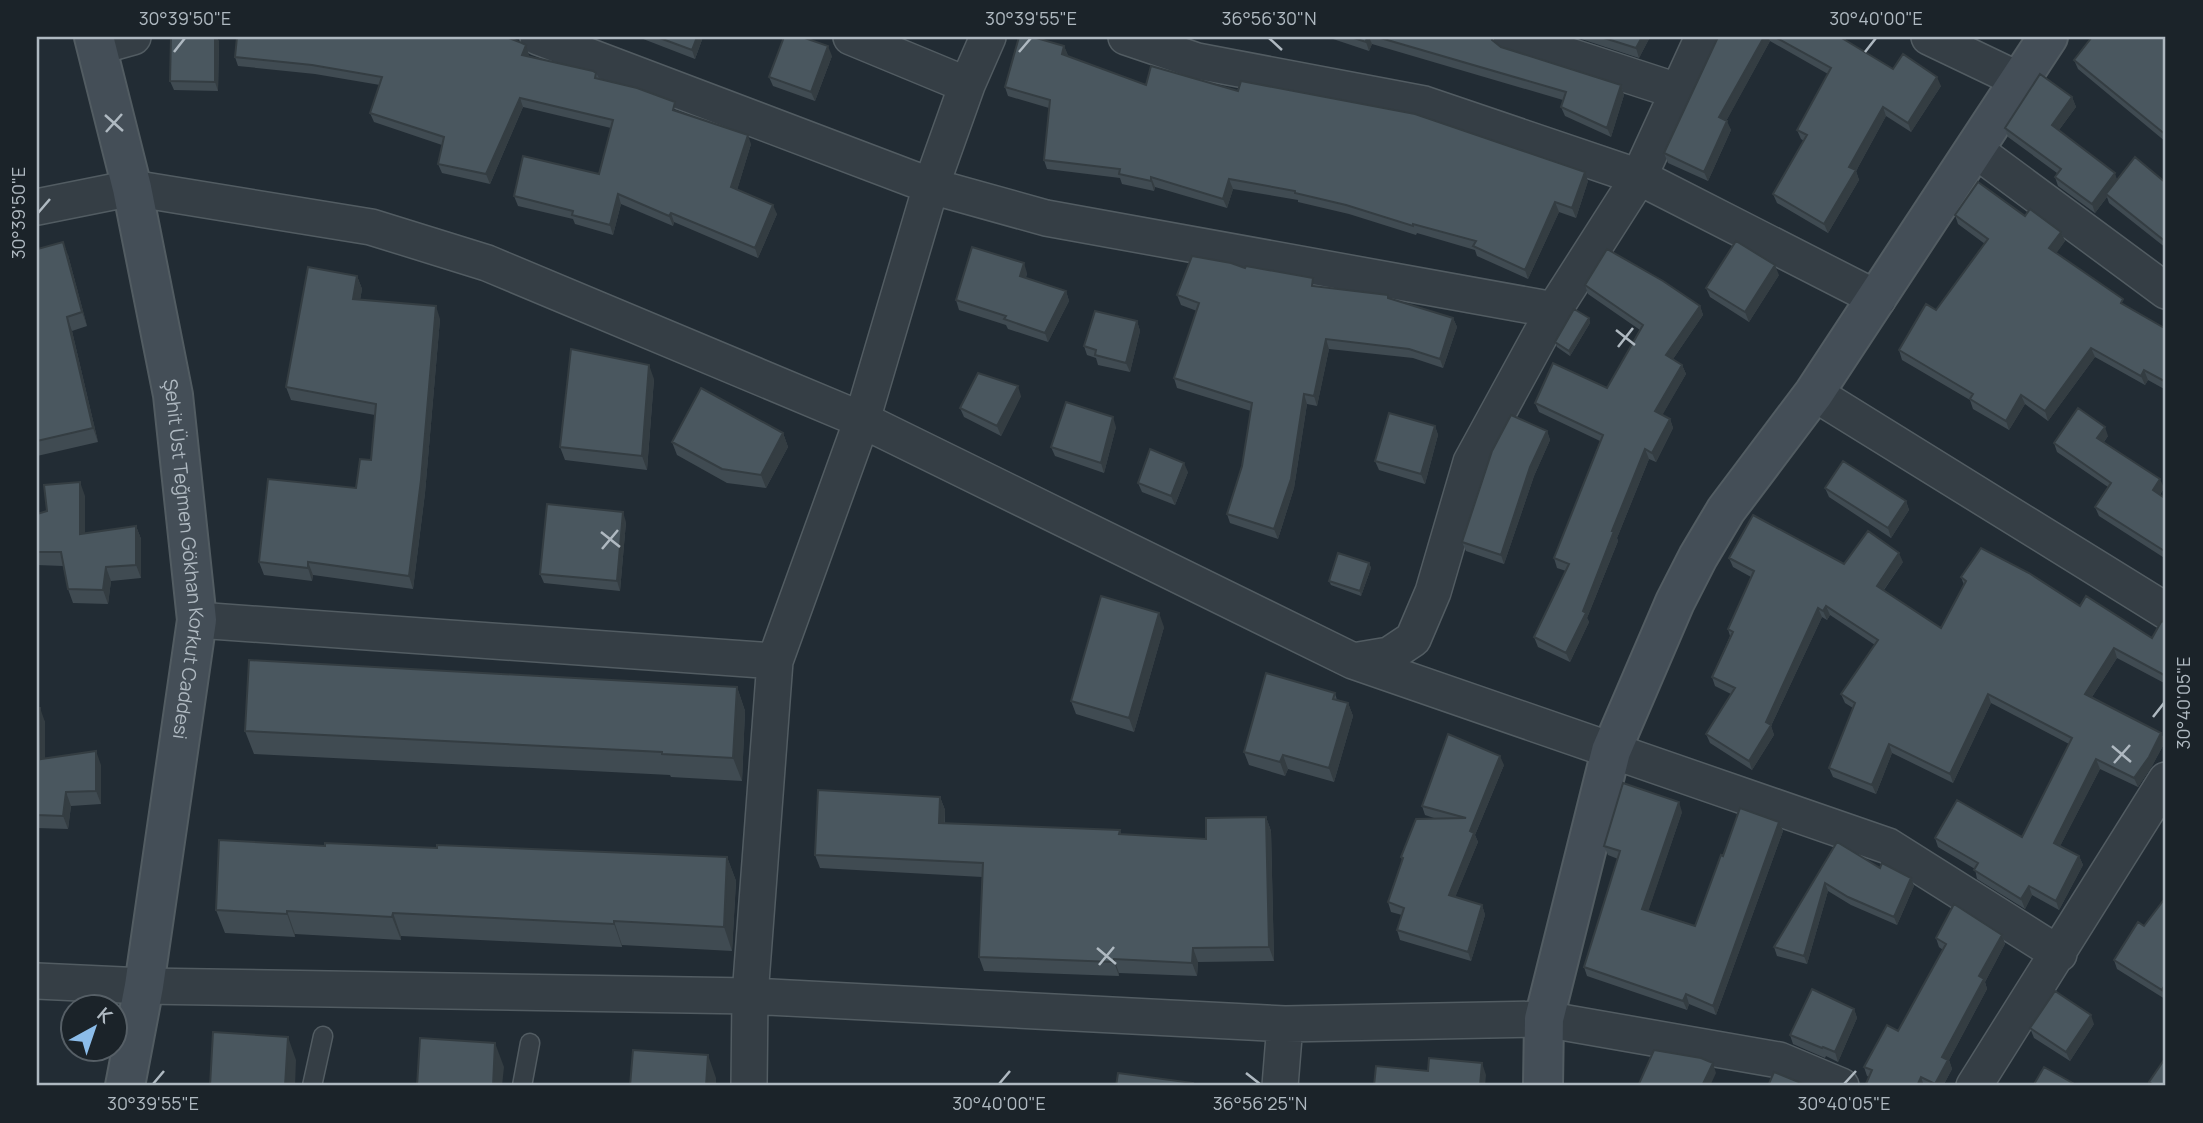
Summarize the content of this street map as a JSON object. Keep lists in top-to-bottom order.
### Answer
{
  "streets": {
    "street": ["Şehit Üst Teğmen Gökhan Korkut Caddesi"]
  },
  "north": "top right",
  "coordinates": [
    "30°39'50\"E",
    "30°39'55\"E",
    "36°56'30\"N",
    "30°40'00\"E",
    "30°40'05\"E",
    "36°56'25\"N"
  ]
}
